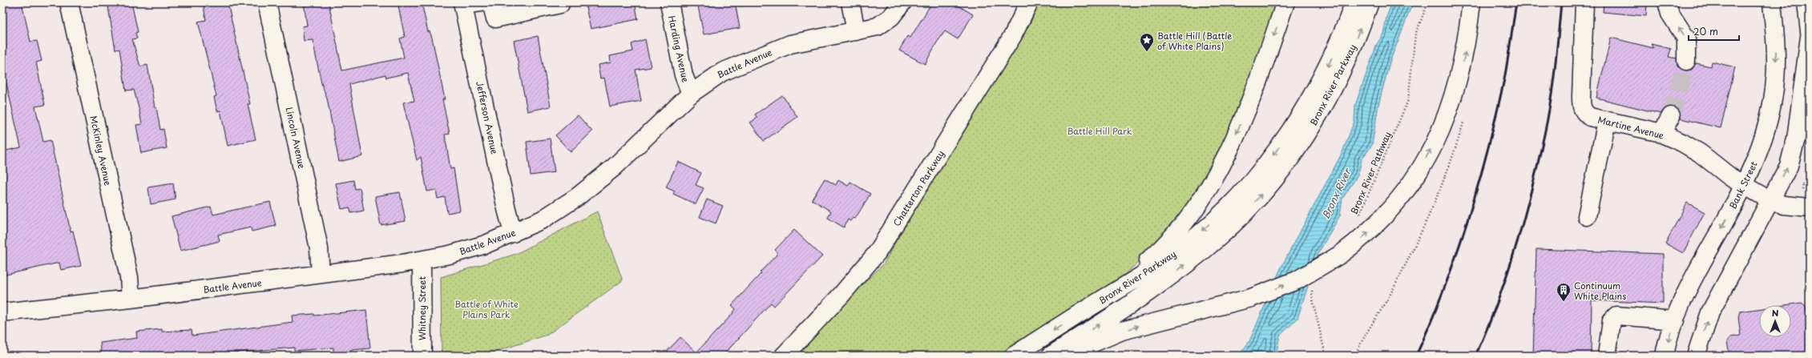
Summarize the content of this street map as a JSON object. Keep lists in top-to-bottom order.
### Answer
{
  "streets": {
    "main road": [
      "Harding Avenue",
      "Battle Avenue",
      "Bronx River Parkway",
      "Jefferson Avenue",
      "Martine Avenue",
      "Lincoln Avenue",
      "McKinley Avenue",
      "Bank Street",
      "Chatterton Parkway",
      "Whitney Street"
    ],
    "path": ["Bronx River Pathway"]
  },
  "crossings": [
    ["Harding Avenue", "Battle Avenue"],
    ["Battle Avenue", "Jefferson Avenue"],
    ["Battle Avenue", "Lincoln Avenue"],
    ["Battle Avenue", "McKinley Avenue"],
    ["Battle Avenue", "Whitney Street"],
    ["Martine Avenue", "Bank Street"]
  ],
  "water": ["Bronx River"],
  "parks": ["Battle Hill Park", "Battle of White Plains Park"],
  "places": {
    "place": ["Battle Hill (Battle of White Plains)"],
    "building": ["Continuum White Plains"]
  },
  "scale_bar": "20 m",
  "north": "top"
}
